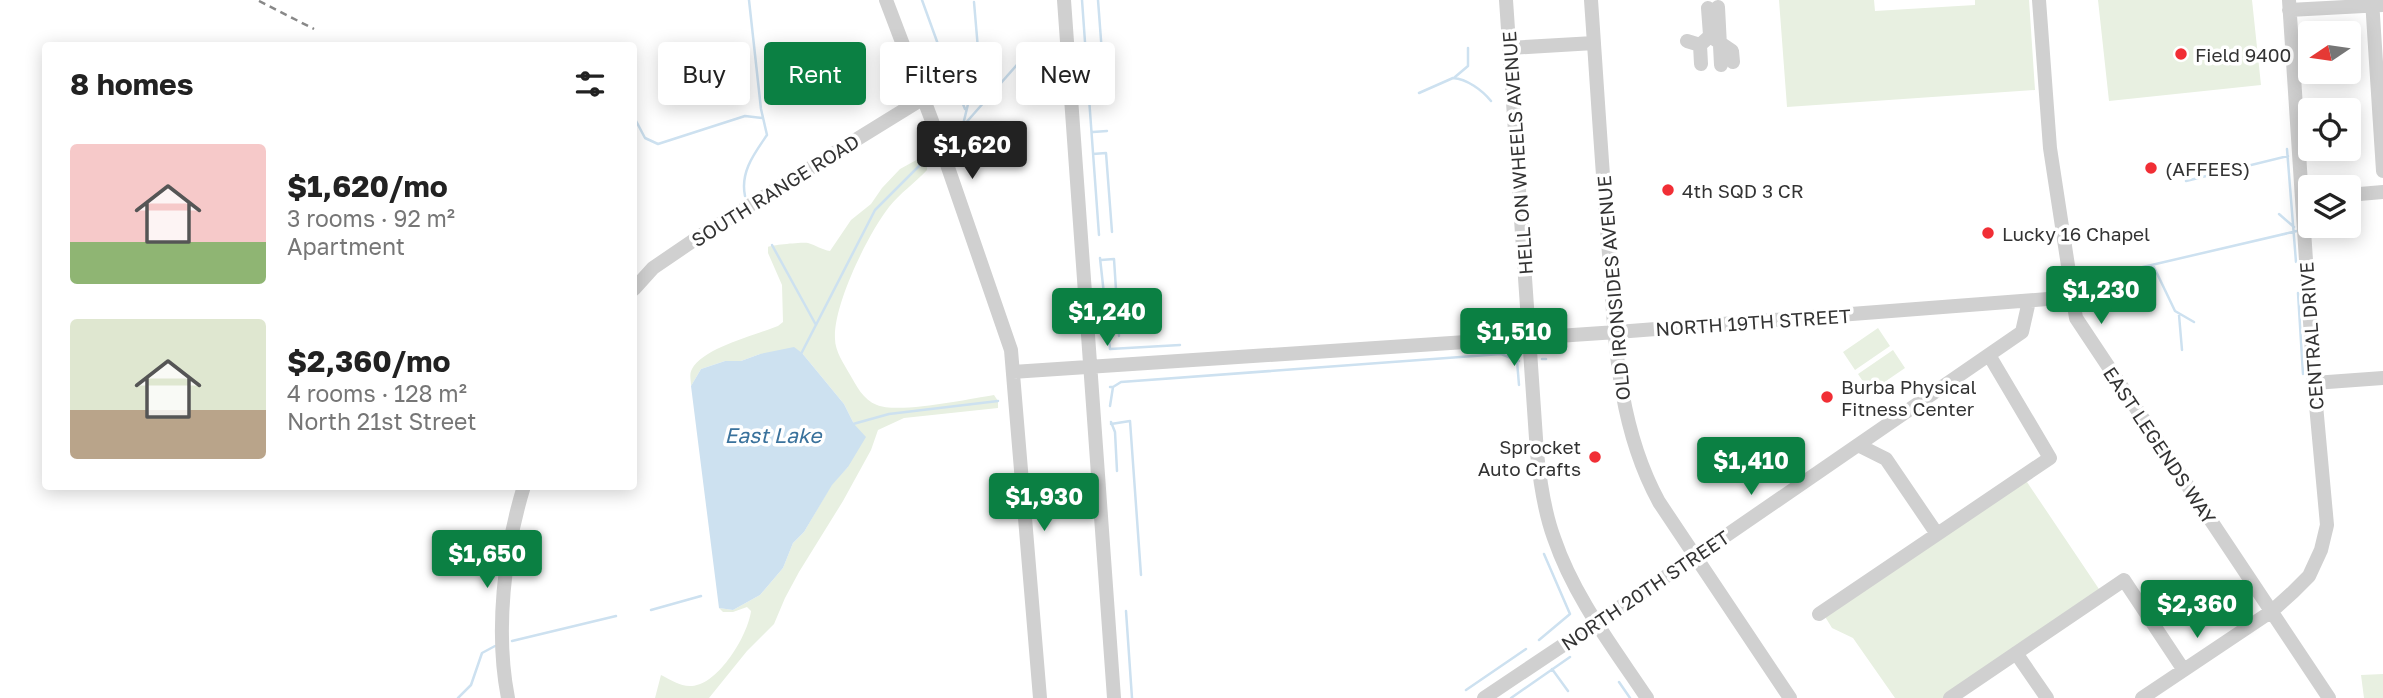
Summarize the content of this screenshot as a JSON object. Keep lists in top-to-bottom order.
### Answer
{
  "streets": {
    "street": [
      "HELL ON WHEELS AVENUE",
      "SOUTH RANGE ROAD",
      "OLD IRONSIDES AVENUE",
      "NORTH 19TH STREET",
      "CENTRAL DRIVE",
      "EAST LEGENDS WAY",
      "NORTH 20TH STREET"
    ]
  },
  "crossings": [
    ["HELL ON WHEELS AVENUE", "NORTH 19TH STREET"],
    ["HELL ON WHEELS AVENUE", "NORTH 20TH STREET"],
    ["OLD IRONSIDES AVENUE", "NORTH 19TH STREET"],
    ["OLD IRONSIDES AVENUE", "NORTH 20TH STREET"],
    ["NORTH 19TH STREET", "EAST LEGENDS WAY"],
    ["NORTH 19TH STREET", "NORTH 20TH STREET"],
    ["CENTRAL DRIVE", "EAST LEGENDS WAY"]
  ],
  "water": ["East Lake"],
  "places": [
    "Field 9400",
    "(AFFEES)",
    "4th SQD 3 CR",
    "Lucky 16 Chapel",
    "Burba Physical Fitness Center",
    "Sprocket Auto Crafts"
  ],
  "north": "left",
  "page": {
    "chip": [
      "Buy",
      "Rent",
      "Filters",
      "New"
    ],
    "heading": "8 homes",
    "price": [
      "$1,620",
      "$1,230",
      "$1,240",
      "$1,510",
      "$1,410",
      "$1,930",
      "$1,650",
      "$2,360"
    ],
    "list": [
      {
        "name": "$1,620/mo",
        "note": "3 rooms · 92 m² · Apartment"
      },
      {
        "name": "$2,360/mo",
        "note": "4 rooms · 128 m² · North 21st Street"
      }
    ]
  }
}
